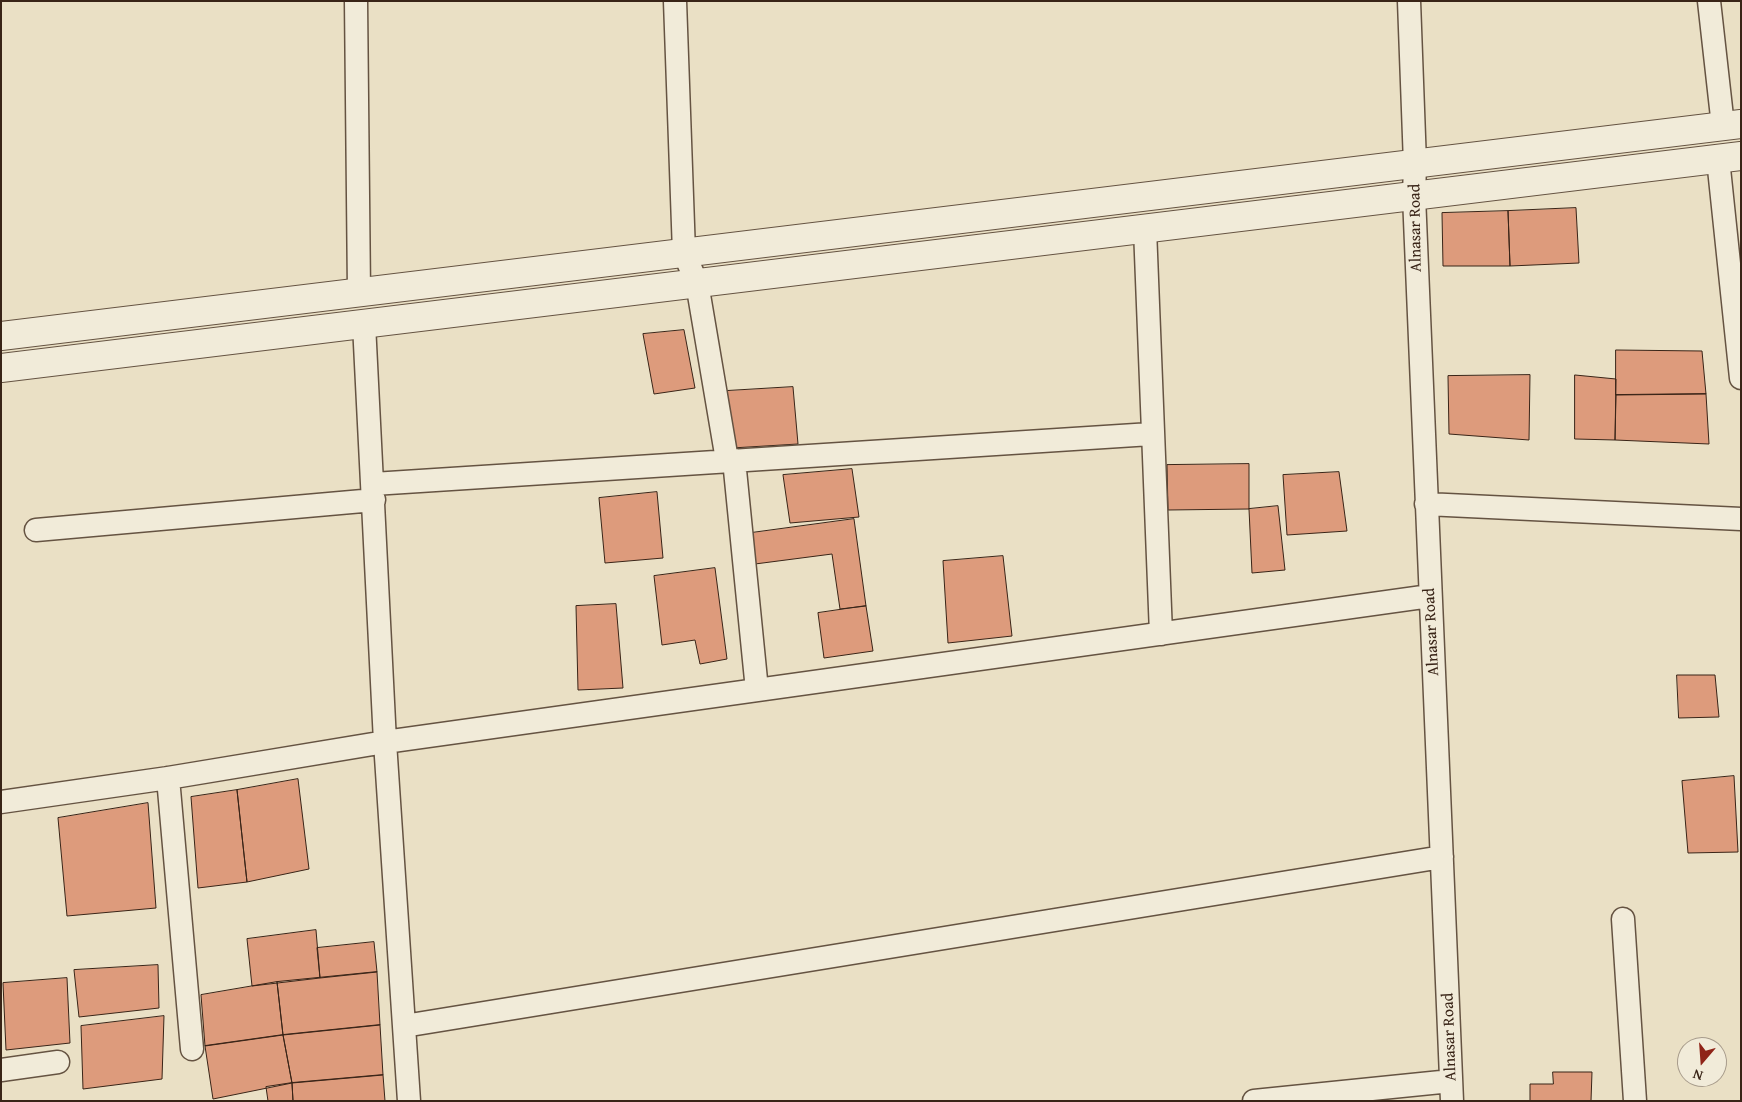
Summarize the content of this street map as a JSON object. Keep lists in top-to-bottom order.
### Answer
{
  "streets": {
    "street": ["Alnasar Road"]
  },
  "north": "bottom"
}
